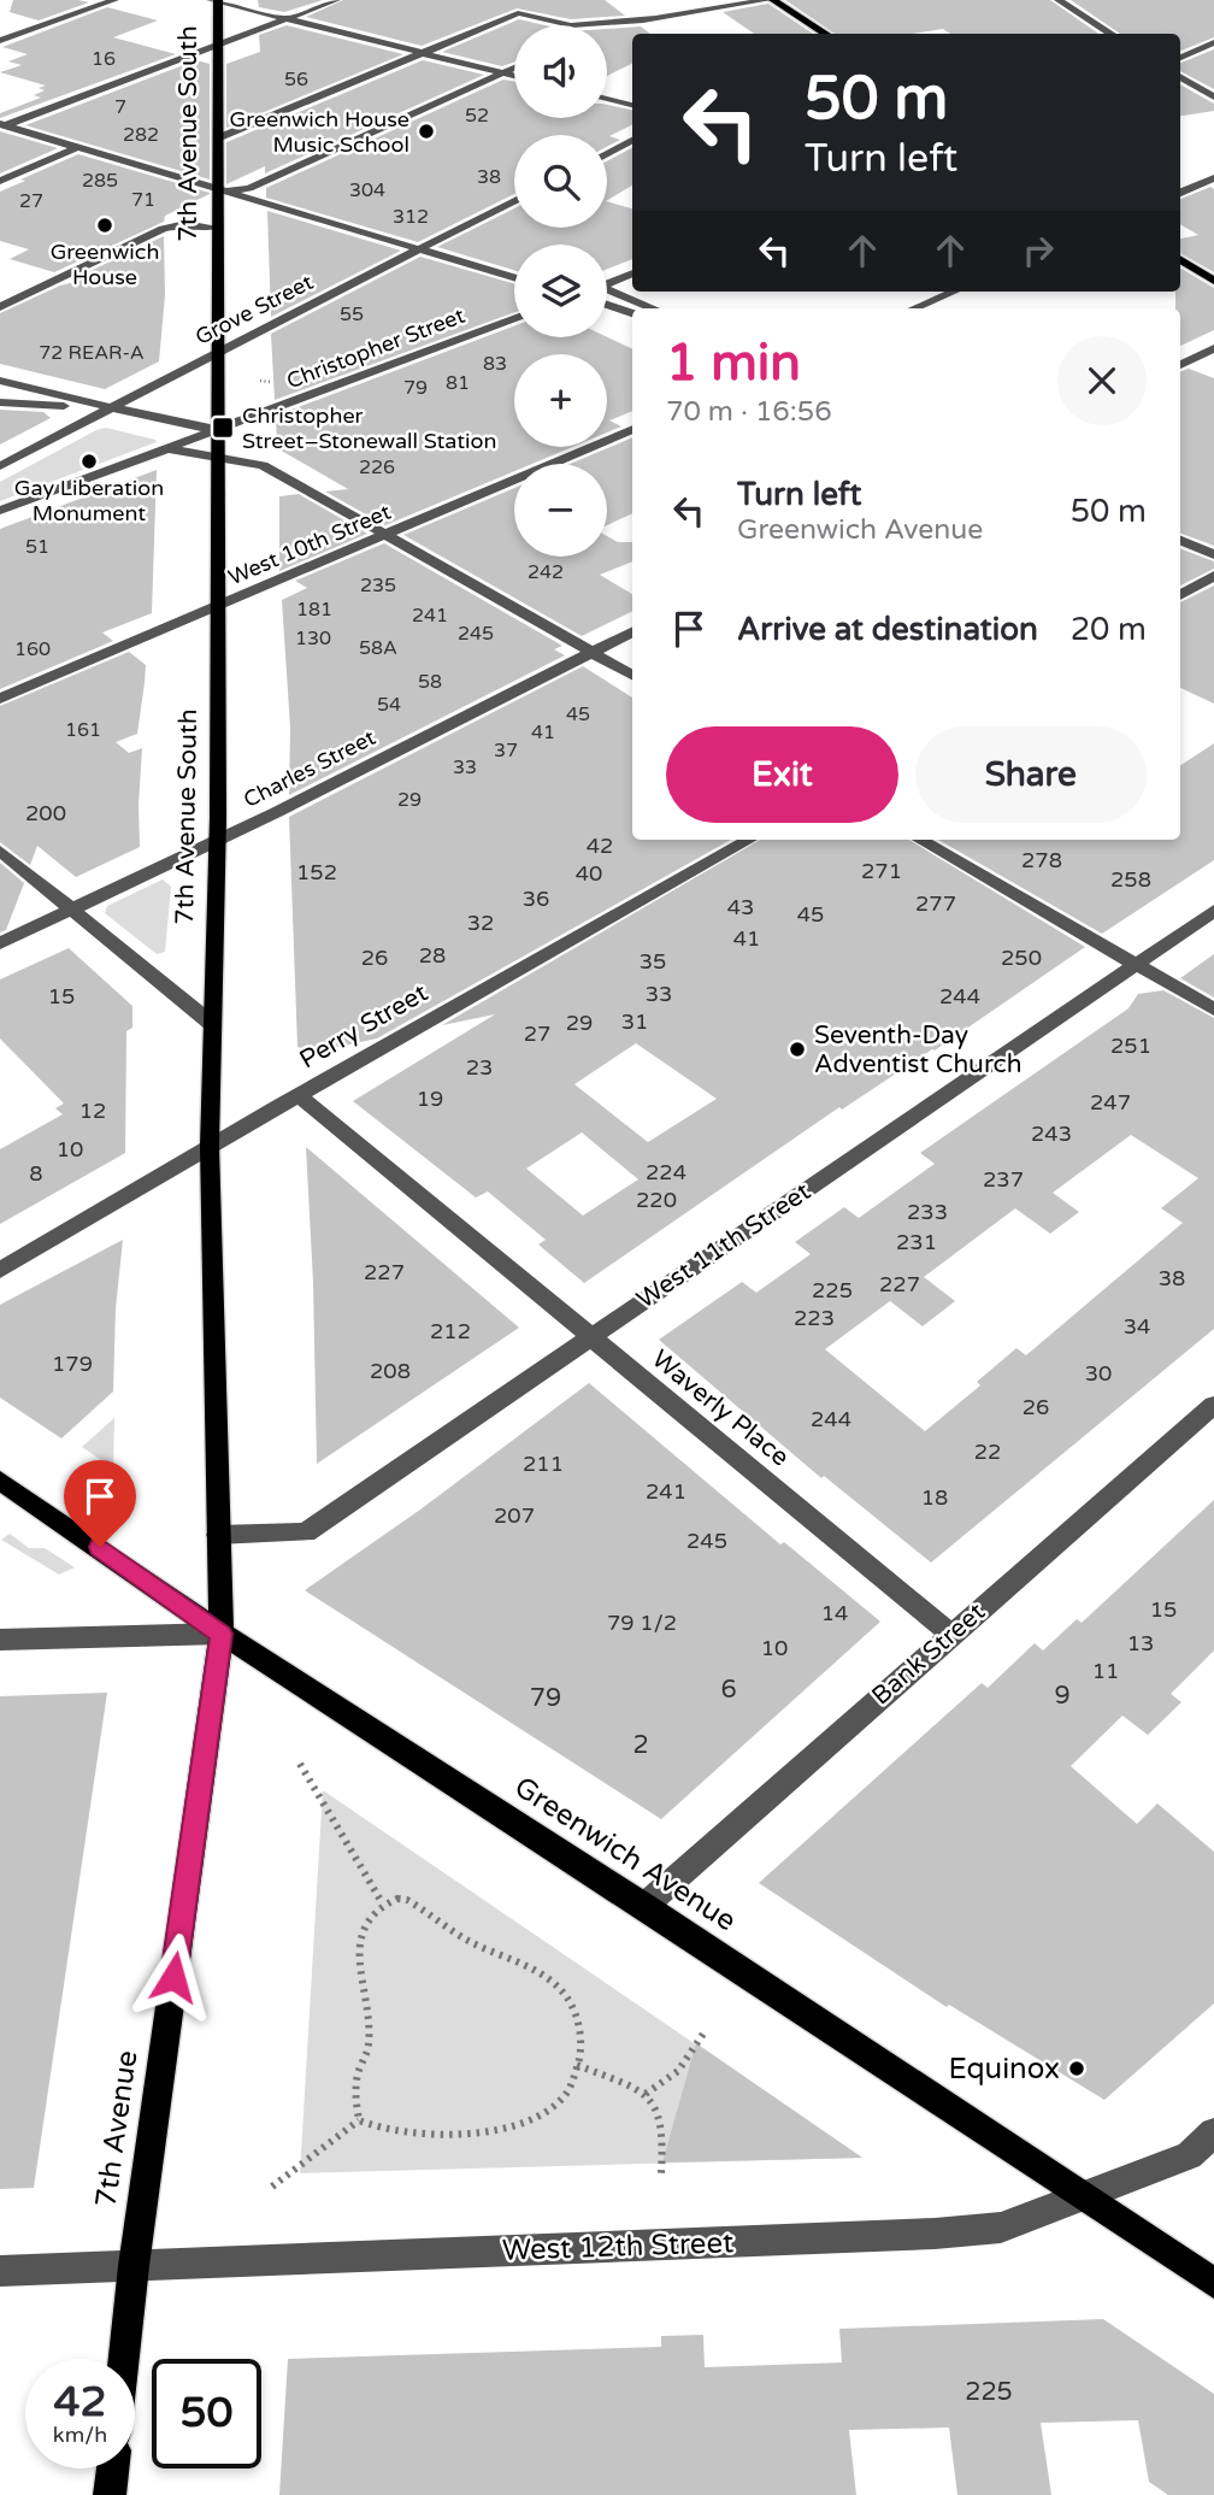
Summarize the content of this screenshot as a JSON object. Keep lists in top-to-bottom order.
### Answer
{
  "streets": {
    "main road": ["7th Avenue South", "Greenwich Avenue", "7th Avenue"],
    "street": [
      "Grove Street",
      "Christopher Street",
      "West 10th Street",
      "Charles Street",
      "Perry Street",
      "West 11th Street",
      "Waverly Place",
      "Bank Street",
      "West 12th Street"
    ]
  },
  "crossings": [
    ["7th Avenue South", "Grove Street"],
    ["7th Avenue South", "Christopher Street"],
    ["7th Avenue South", "West 10th Street"],
    ["7th Avenue South", "Charles Street"],
    ["7th Avenue South", "Perry Street"],
    ["7th Avenue South", "West 11th Street"],
    ["7th Avenue South", "Greenwich Avenue"],
    ["7th Avenue South", "7th Avenue"],
    ["Perry Street", "Waverly Place"],
    ["West 11th Street", "Waverly Place"],
    ["Waverly Place", "Bank Street"],
    ["Bank Street", "Greenwich Avenue"],
    ["Greenwich Avenue", "7th Avenue"],
    ["Greenwich Avenue", "West 12th Street"],
    ["7th Avenue", "West 12th Street"]
  ],
  "places": {
    "other": [
      "Greenwich House Music School",
      "Greenwich House",
      "Gay Liberation Monument",
      "Seventh-Day Adventist Church",
      "Equinox"
    ],
    "transit": ["Christopher Street–Stonewall Station"]
  },
  "house_numbers": [
    "16",
    "56",
    "7",
    "52",
    "282",
    "38",
    "285",
    "304",
    "71",
    "27",
    "312",
    "55",
    "72 REAR-A",
    "83",
    "81",
    "79",
    "226",
    "51",
    "242",
    "235",
    "181",
    "241",
    "245",
    "130",
    "58A",
    "160",
    "58",
    "54",
    "45",
    "161",
    "41",
    "37",
    "33",
    "29",
    "200",
    "42",
    "278",
    "271",
    "152",
    "40",
    "258",
    "36",
    "277",
    "43",
    "45",
    "32",
    "41",
    "28",
    "26",
    "250",
    "35",
    "33",
    "15",
    "244",
    "31",
    "29",
    "27",
    "251",
    "23",
    "19",
    "247",
    "12",
    "243",
    "10",
    "224",
    "8",
    "237",
    "220",
    "233",
    "231",
    "227",
    "38",
    "227",
    "225",
    "223",
    "34",
    "212",
    "179",
    "208",
    "30",
    "26",
    "244",
    "22",
    "211",
    "241",
    "18",
    "207",
    "245",
    "15",
    "14",
    "79 1/2",
    "13",
    "10",
    "11",
    "6",
    "9",
    "79",
    "2",
    "225"
  ],
  "page": {
    "map_buttons": ["+", "−"],
    "turn": ["50 m", "Turn left"],
    "heading": ["1 min", "70 m · 16:56"],
    "list": [
      {
        "name": "Turn left",
        "note": "Greenwich Avenue",
        "value": "50 m"
      },
      {
        "name": "Arrive at destination",
        "value": "20 m"
      }
    ],
    "buttons": ["Exit", "Share"],
    "speed": "42 km/h",
    "limit": "50"
  }
}
